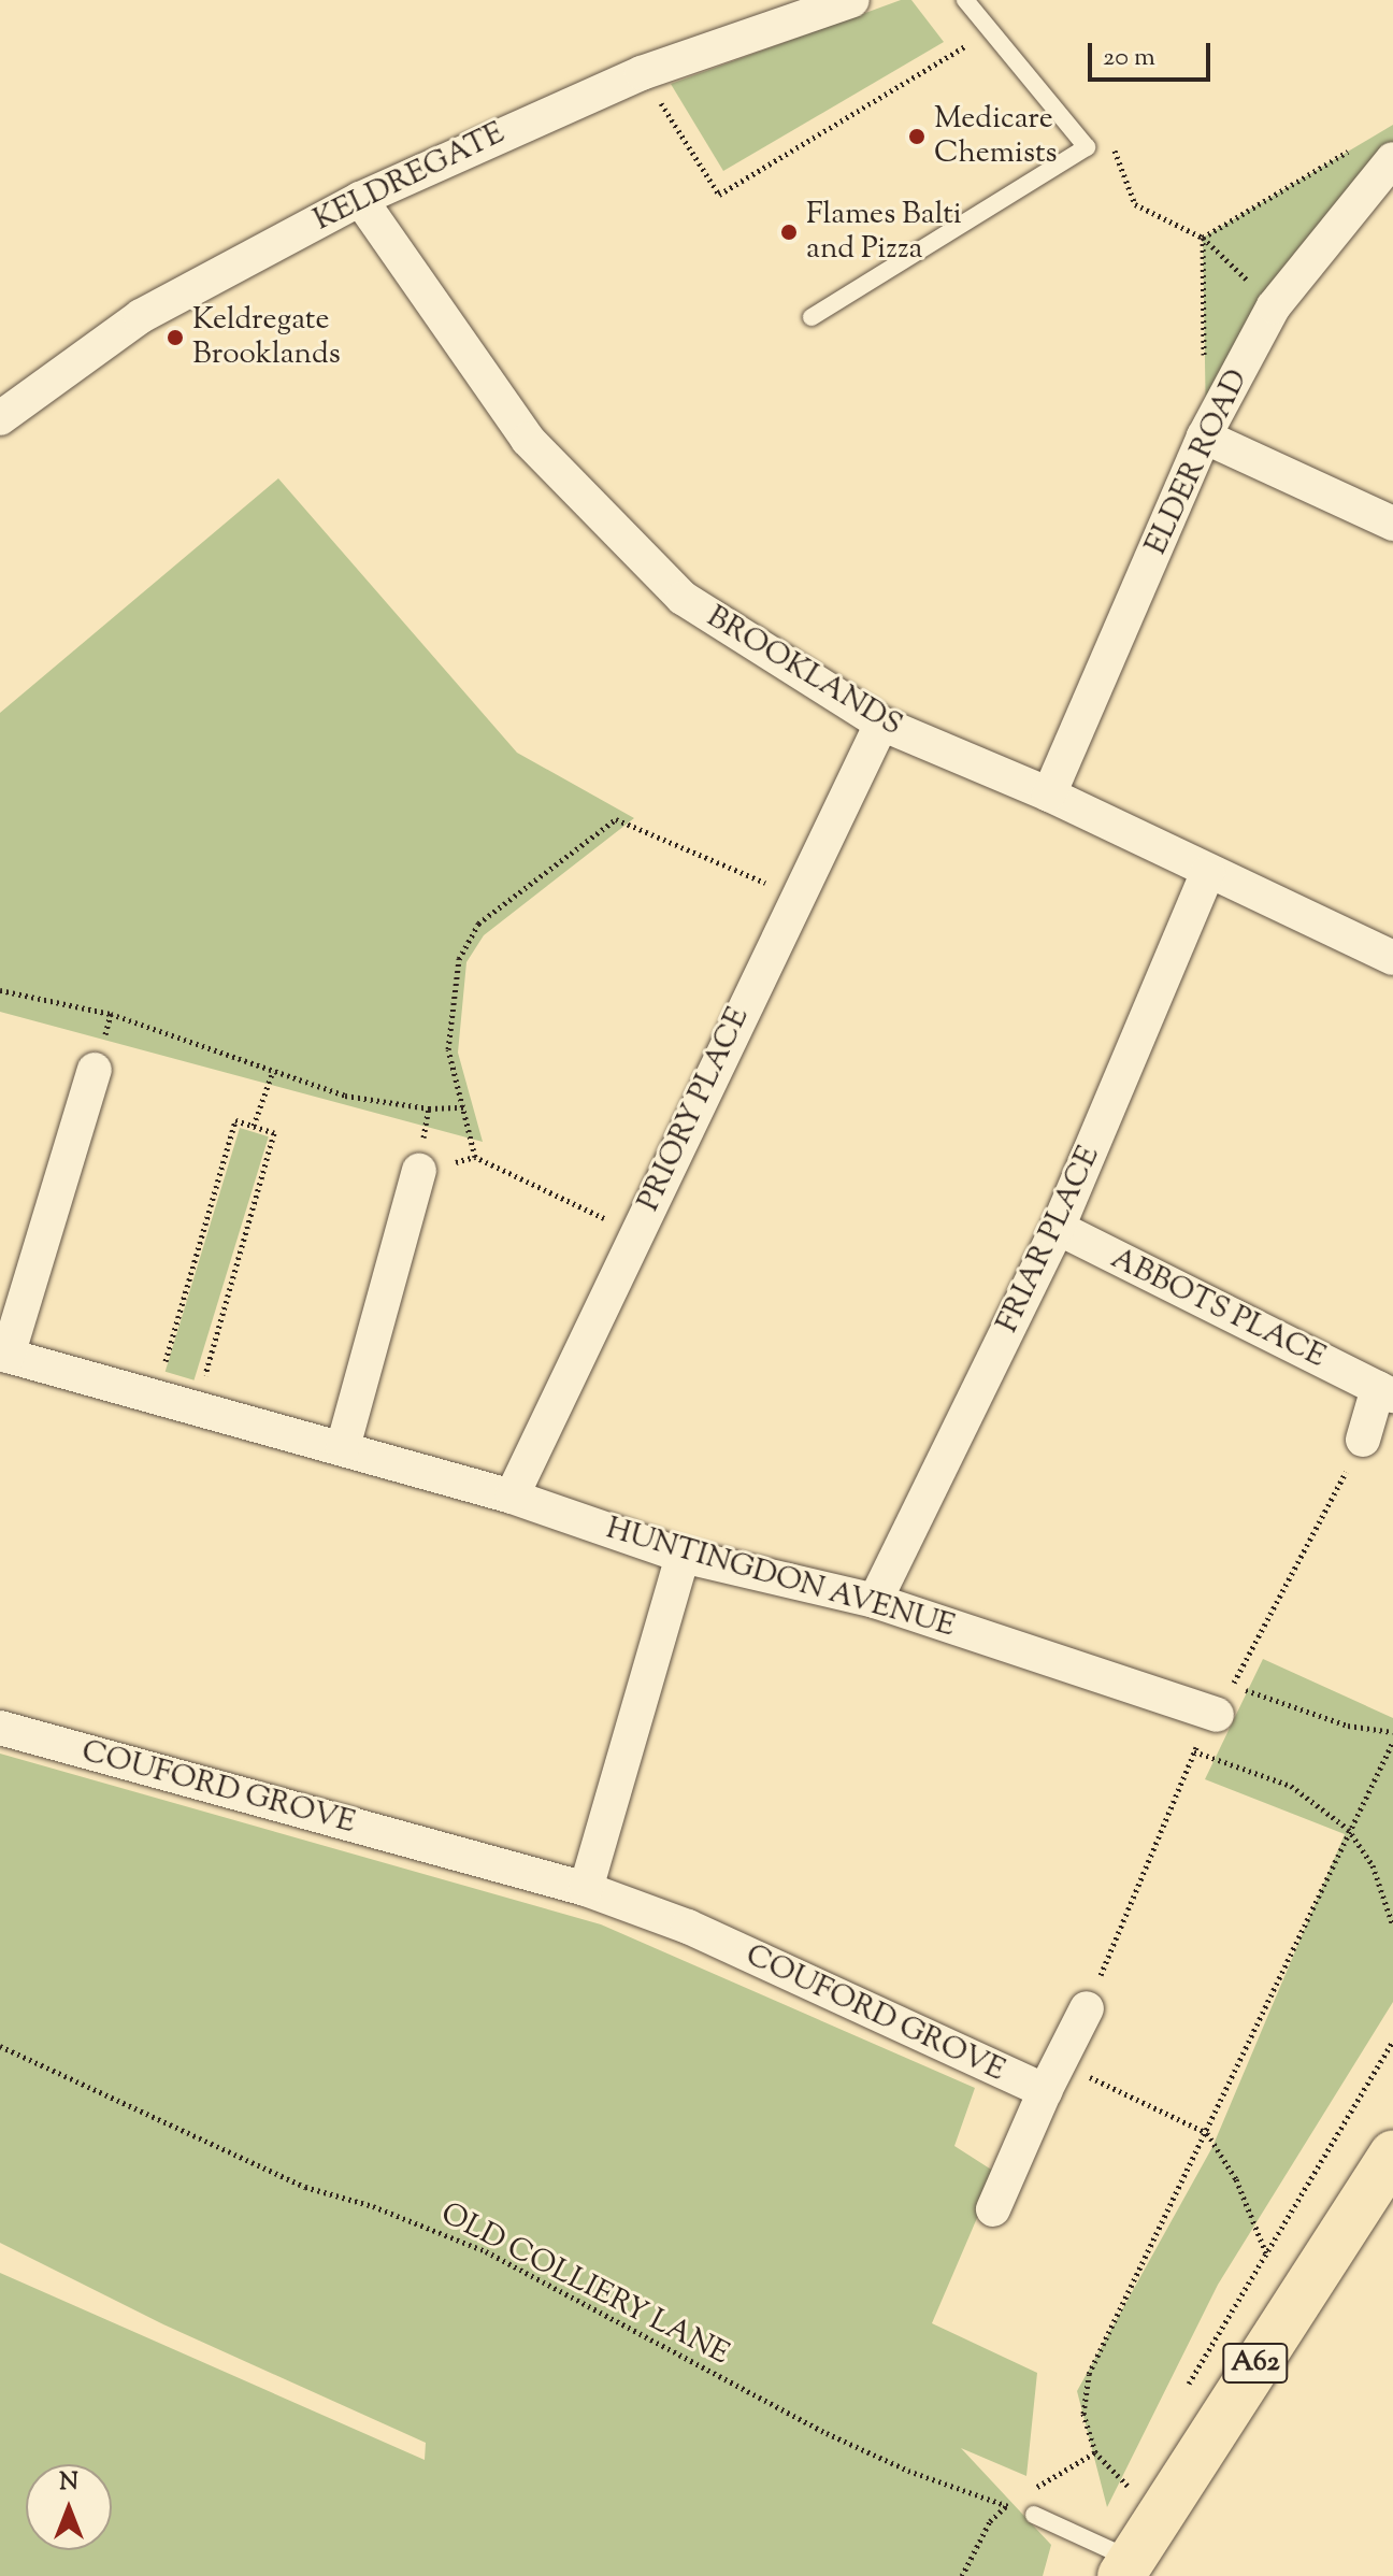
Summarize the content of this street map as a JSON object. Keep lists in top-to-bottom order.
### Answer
{
  "streets": {
    "main road": ["A62"],
    "street": [
      "KELDREGATE",
      "ELDER ROAD",
      "BROOKLANDS",
      "PRIORY PLACE",
      "FRIAR PLACE",
      "ABBOTS PLACE",
      "HUNTINGDON AVENUE",
      "COUFORD GROVE"
    ],
    "path": ["OLD COLLIERY LANE"]
  },
  "crossings": [
    ["KELDREGATE", "BROOKLANDS"],
    ["ELDER ROAD", "BROOKLANDS"],
    ["BROOKLANDS", "PRIORY PLACE"],
    ["BROOKLANDS", "FRIAR PLACE"],
    ["PRIORY PLACE", "HUNTINGDON AVENUE"],
    ["FRIAR PLACE", "ABBOTS PLACE"],
    ["FRIAR PLACE", "HUNTINGDON AVENUE"]
  ],
  "places": ["Medicare Chemists", "Flames Balti and Pizza", "Keldregate Brooklands"],
  "scale_bar": "20 m",
  "north": "top"
}
